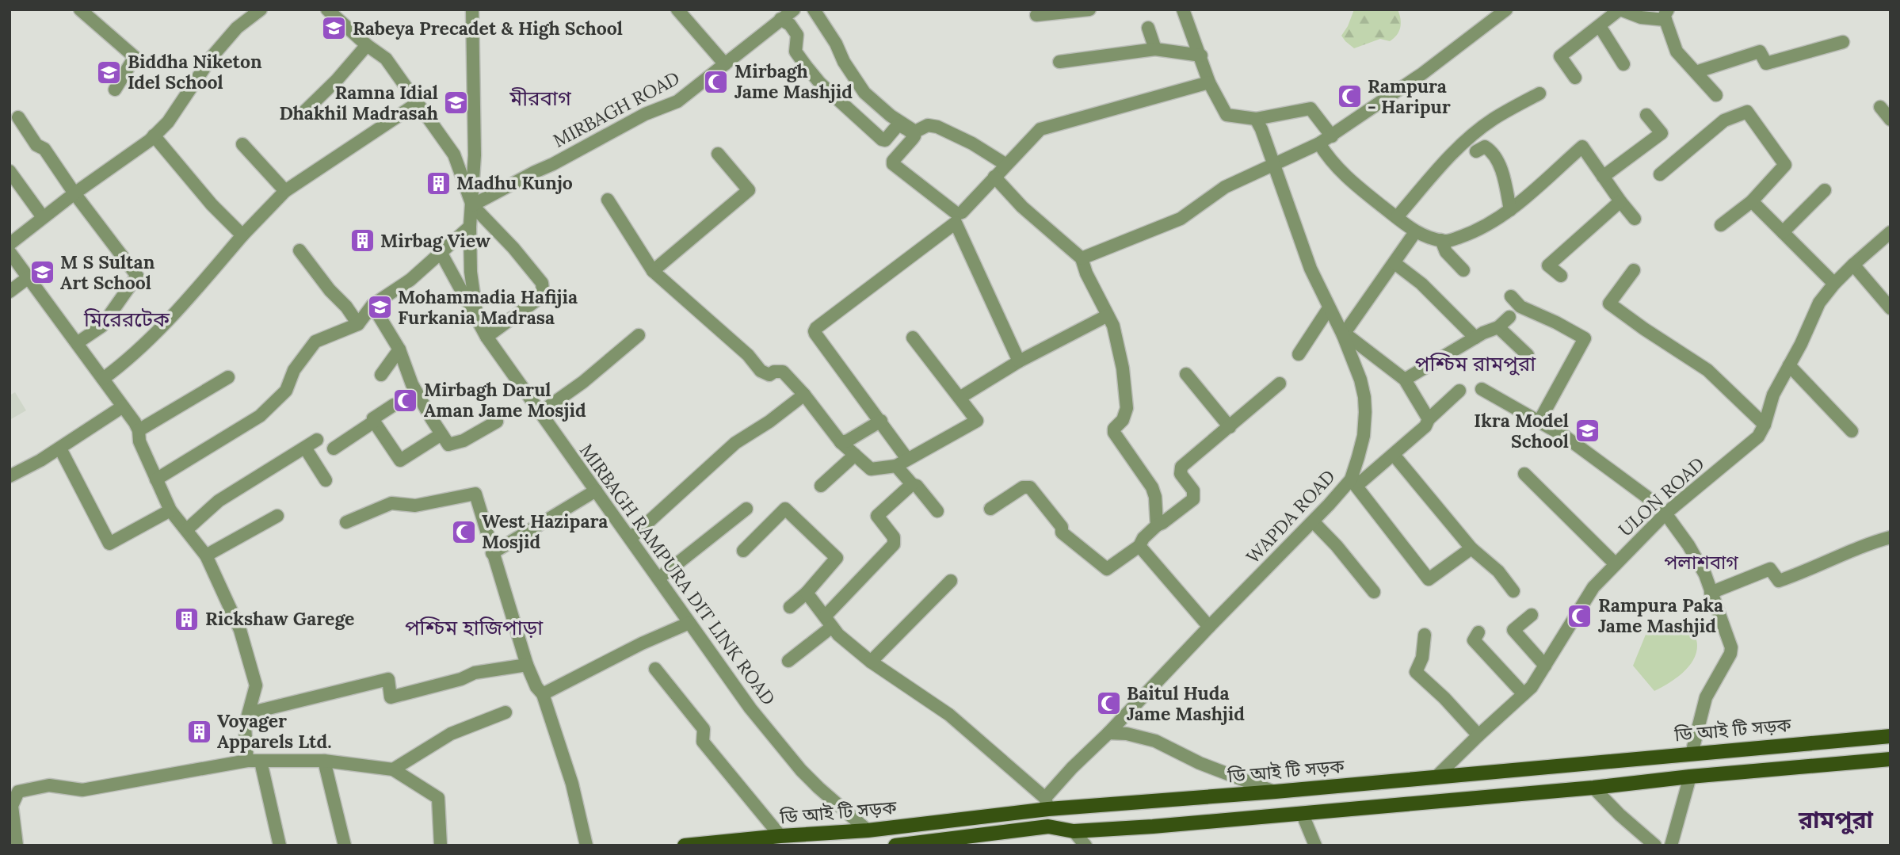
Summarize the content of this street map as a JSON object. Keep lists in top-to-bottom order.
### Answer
{
  "streets": {
    "main road": ["ডি আই টি সড়ক"],
    "street": [
      "MIRBAGH ROAD",
      "ULON ROAD",
      "WAPDA ROAD",
      "MIRBAGH RAMPURA DIT LINK ROAD"
    ]
  },
  "crossings": [
    ["MIRBAGH ROAD", "MIRBAGH RAMPURA DIT LINK ROAD"],
    ["ULON ROAD", "ডি আই টি সড়ক"],
    ["WAPDA ROAD", "ডি আই টি সড়ক"],
    ["MIRBAGH RAMPURA DIT LINK ROAD", "ডি আই টি সড়ক"]
  ],
  "districts": [
    "মীরবাগ",
    "মিরেরটেক",
    "পশ্চিম রামপুরা",
    "পলাশবাগ",
    "পশ্চিম হাজিপাড়া",
    "রামপুরা"
  ],
  "places": {
    "school or university": [
      "Rabeya Precadet & High School",
      "Biddha Niketon Idel School",
      "Ramna Idial Dhakhil Madrasah",
      "M S Sultan Art School",
      "Mohammadia Hafijia Furkania Madrasa",
      "Ikra Model School"
    ],
    "mosque": [
      "Mirbagh Jame Mashjid",
      "Rampura - Haripur",
      "Mirbagh Darul Aman Jame Mosjid",
      "West Hazipara Mosjid",
      "Rampura Paka Jame Mashjid",
      "Baitul Huda Jame Mashjid"
    ],
    "building": [
      "Madhu Kunjo",
      "Mirbag View",
      "Rickshaw Garege",
      "Voyager Apparels Ltd."
    ]
  }
}
